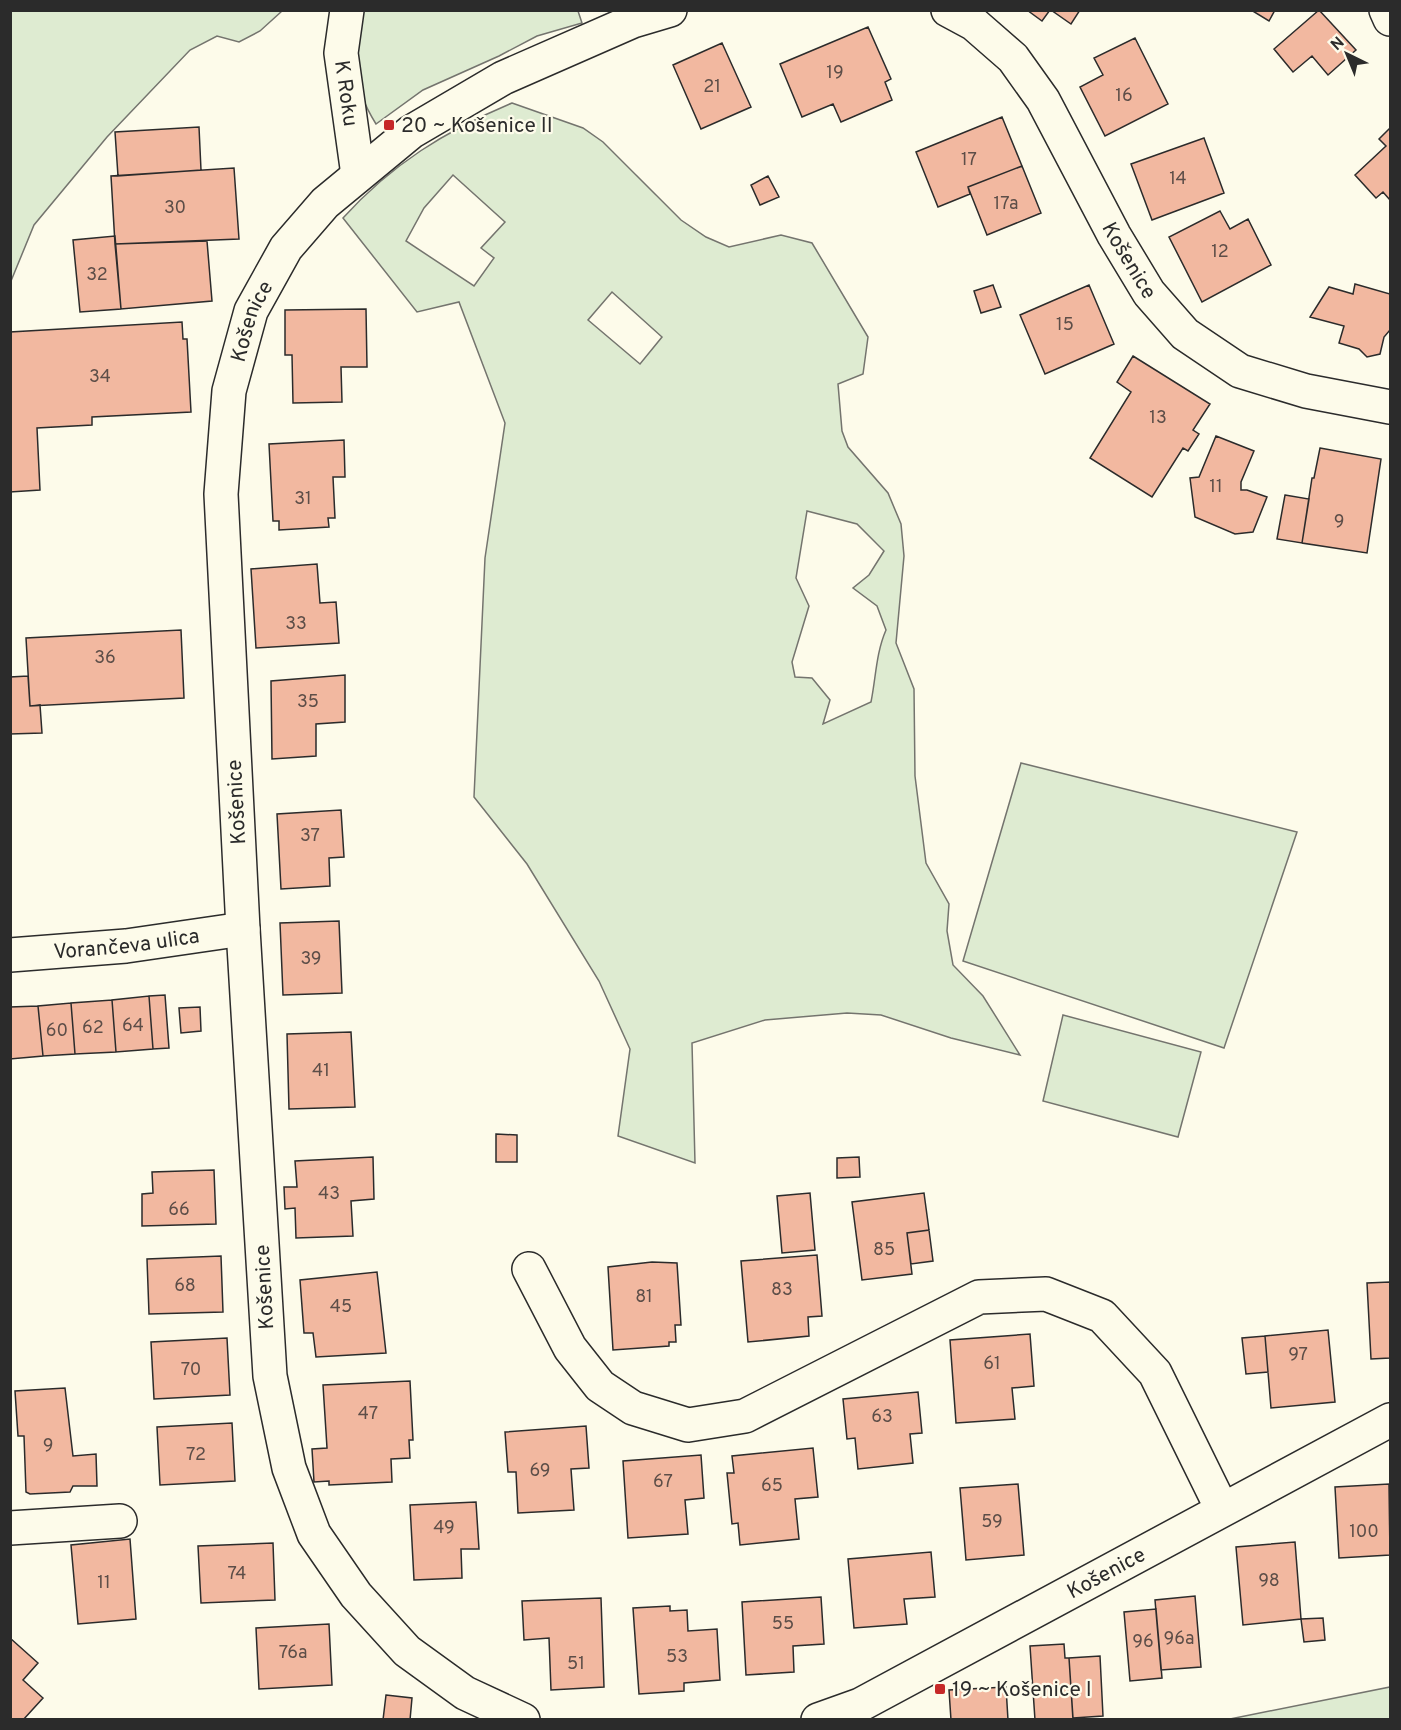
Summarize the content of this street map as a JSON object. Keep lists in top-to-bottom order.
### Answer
{
  "streets": {
    "street": ["K Roku", "Košenice", "Vorančeva ulica"]
  },
  "crossings": [
    ["K Roku", "Košenice"],
    ["Košenice", "Vorančeva ulica"]
  ],
  "places": {
    "transit": ["20 ~ Košenice II", "19 ~ Košenice I"]
  },
  "house_numbers": [
    "19",
    "21",
    "16",
    "17",
    "14",
    "17a",
    "30",
    "12",
    "32",
    "15",
    "34",
    "13",
    "11",
    "31",
    "9",
    "33",
    "36",
    "35",
    "37",
    "39",
    "64",
    "62",
    "60",
    "41",
    "43",
    "66",
    "85",
    "68",
    "83",
    "81",
    "45",
    "97",
    "61",
    "70",
    "47",
    "63",
    "9",
    "72",
    "69",
    "67",
    "65",
    "59",
    "49",
    "100",
    "74",
    "98",
    "11",
    "55",
    "96a",
    "96",
    "76a",
    "53",
    "51"
  ],
  "north": "top left"
}
